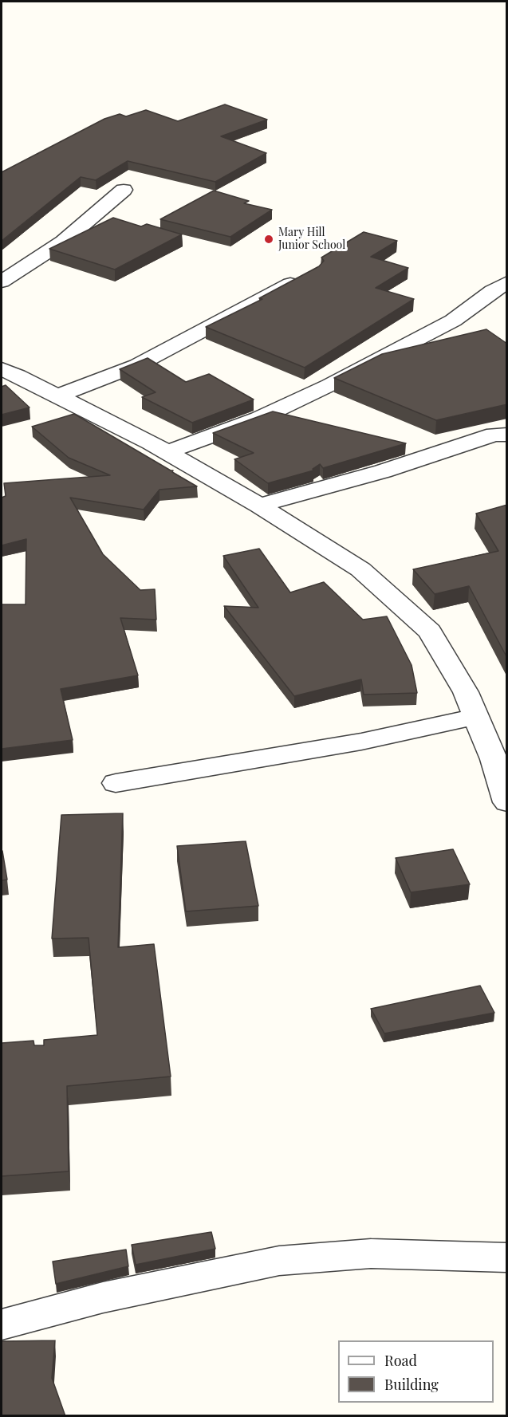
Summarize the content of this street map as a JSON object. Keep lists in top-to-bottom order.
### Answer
{
  "places": ["Mary Hill Junior School"],
  "legend": ["Road", "Building"]
}
